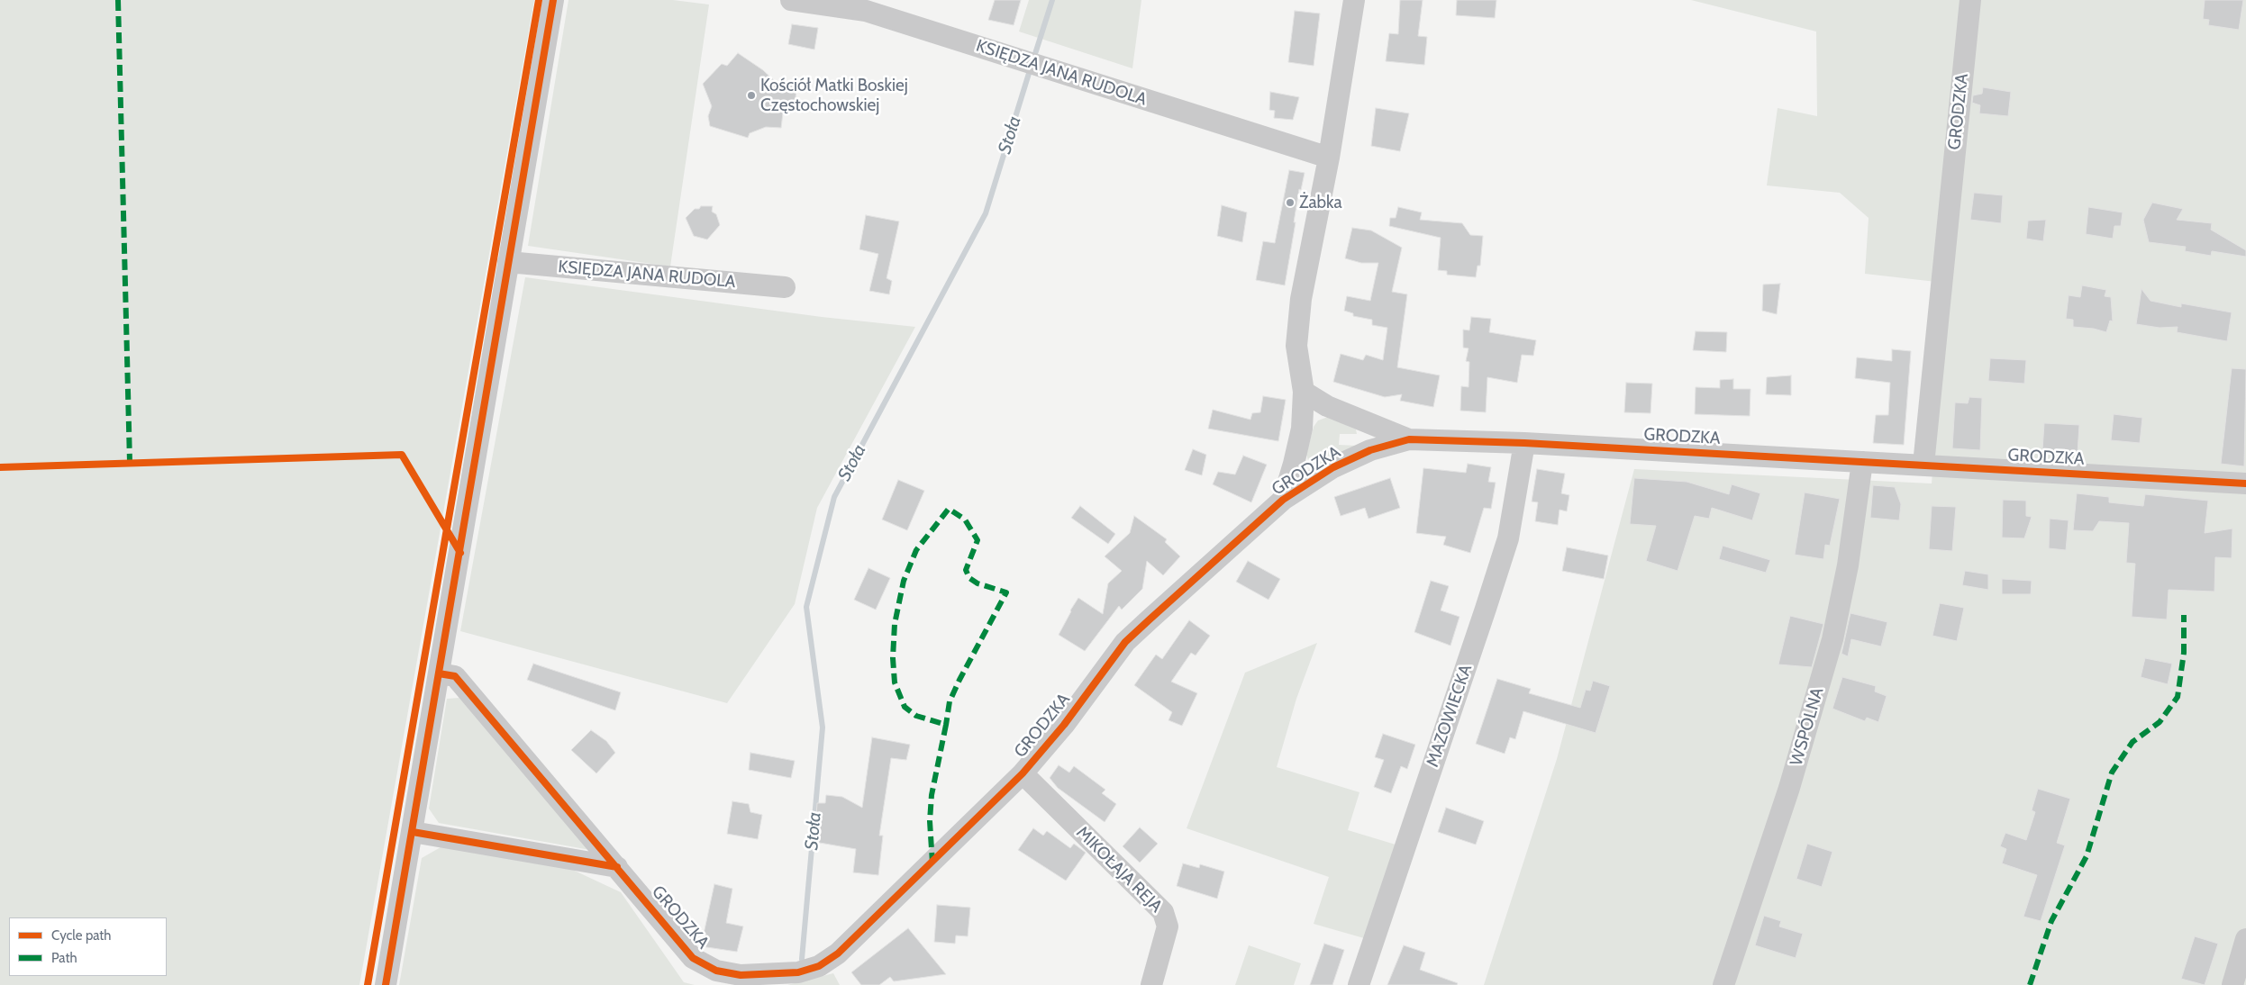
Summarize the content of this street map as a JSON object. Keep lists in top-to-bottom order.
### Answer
{
  "streets": {
    "street": [
      "KSIĘDZA JANA RUDOLA",
      "GRODZKA",
      "MAZOWIECKA",
      "WSPÓLNA",
      "MIKOŁAJA REJA"
    ]
  },
  "crossings": [
    ["GRODZKA", "MAZOWIECKA"],
    ["GRODZKA", "WSPÓLNA"],
    ["GRODZKA", "MIKOŁAJA REJA"]
  ],
  "water": ["Stoła"],
  "places": ["Kościół Matki Boskiej Częstochowskiej", "Żabka"],
  "legend": ["Cycle path", "Path"]
}
